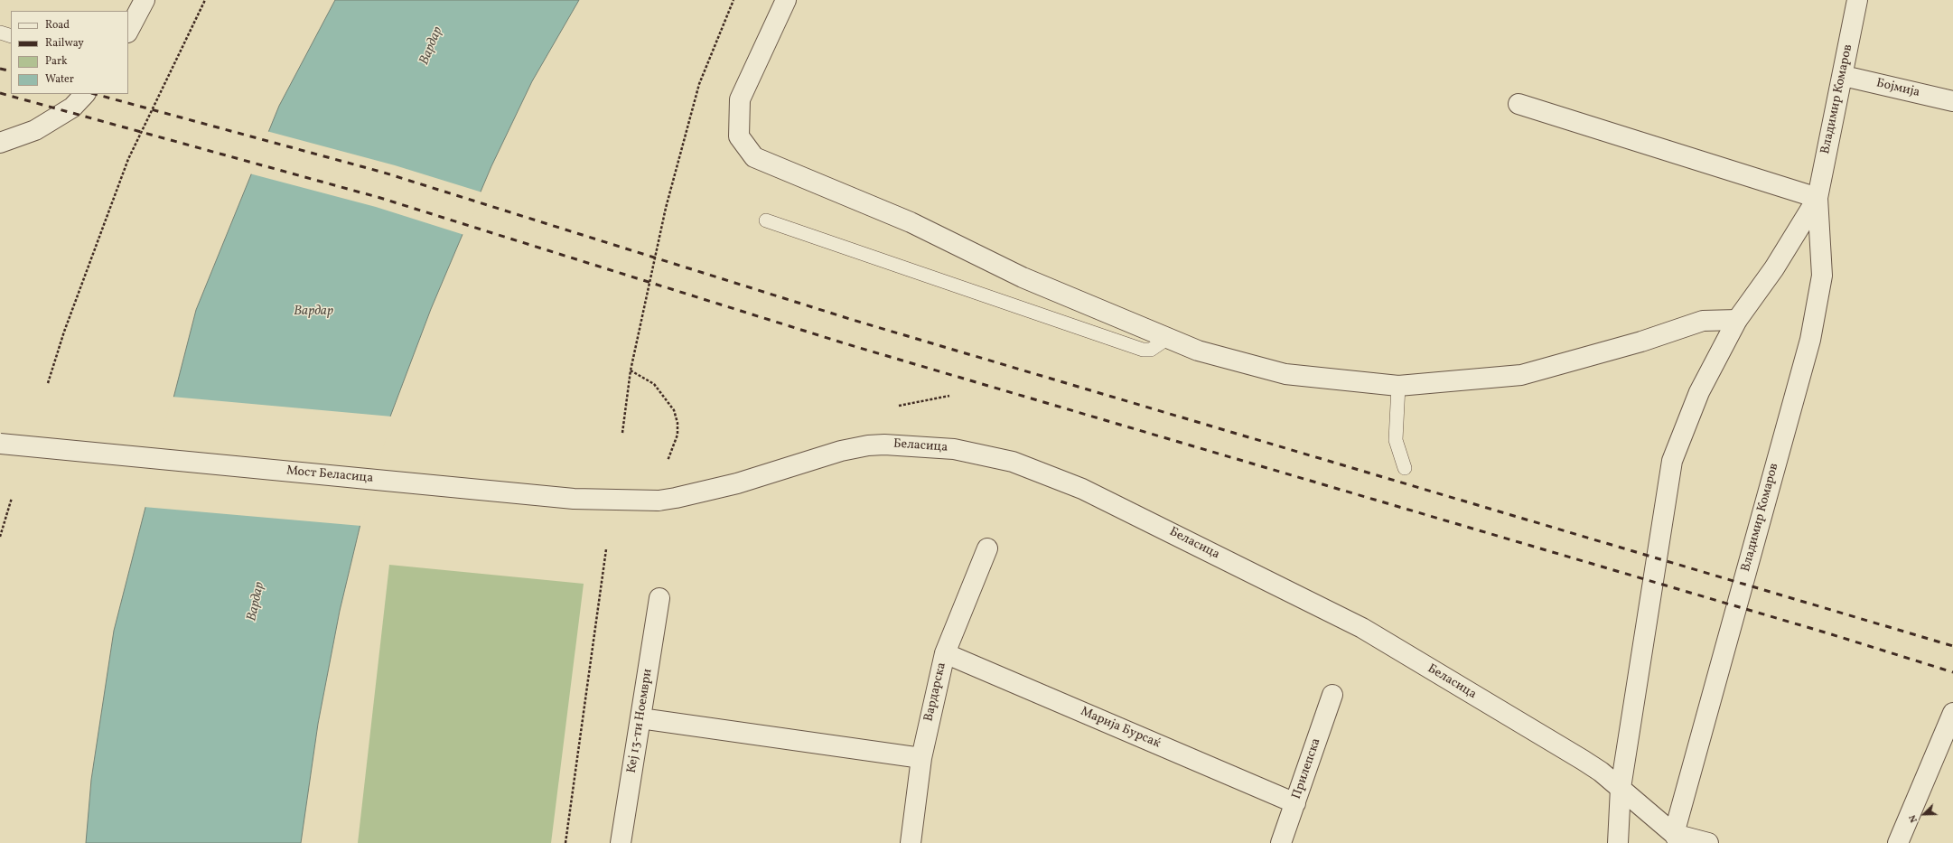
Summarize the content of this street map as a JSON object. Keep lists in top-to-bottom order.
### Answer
{
  "streets": {
    "street": [
      "Бојмија",
      "Владимир Комаров",
      "Беласица",
      "Мост Беласица",
      "Вардарска",
      "Кеј 13-ти Ноември",
      "Марија Бурсаќ",
      "Прилепска"
    ]
  },
  "crossings": [
    ["Бојмија", "Владимир Комаров"],
    ["Владимир Комаров", "Беласица"],
    ["Беласица", "Мост Беласица"],
    ["Вардарска", "Марија Бурсаќ"],
    ["Марија Бурсаќ", "Прилепска"]
  ],
  "water": ["Вардар"],
  "legend": [
    "Road",
    "Railway",
    "Park",
    "Water"
  ],
  "north": "bottom left"
}
